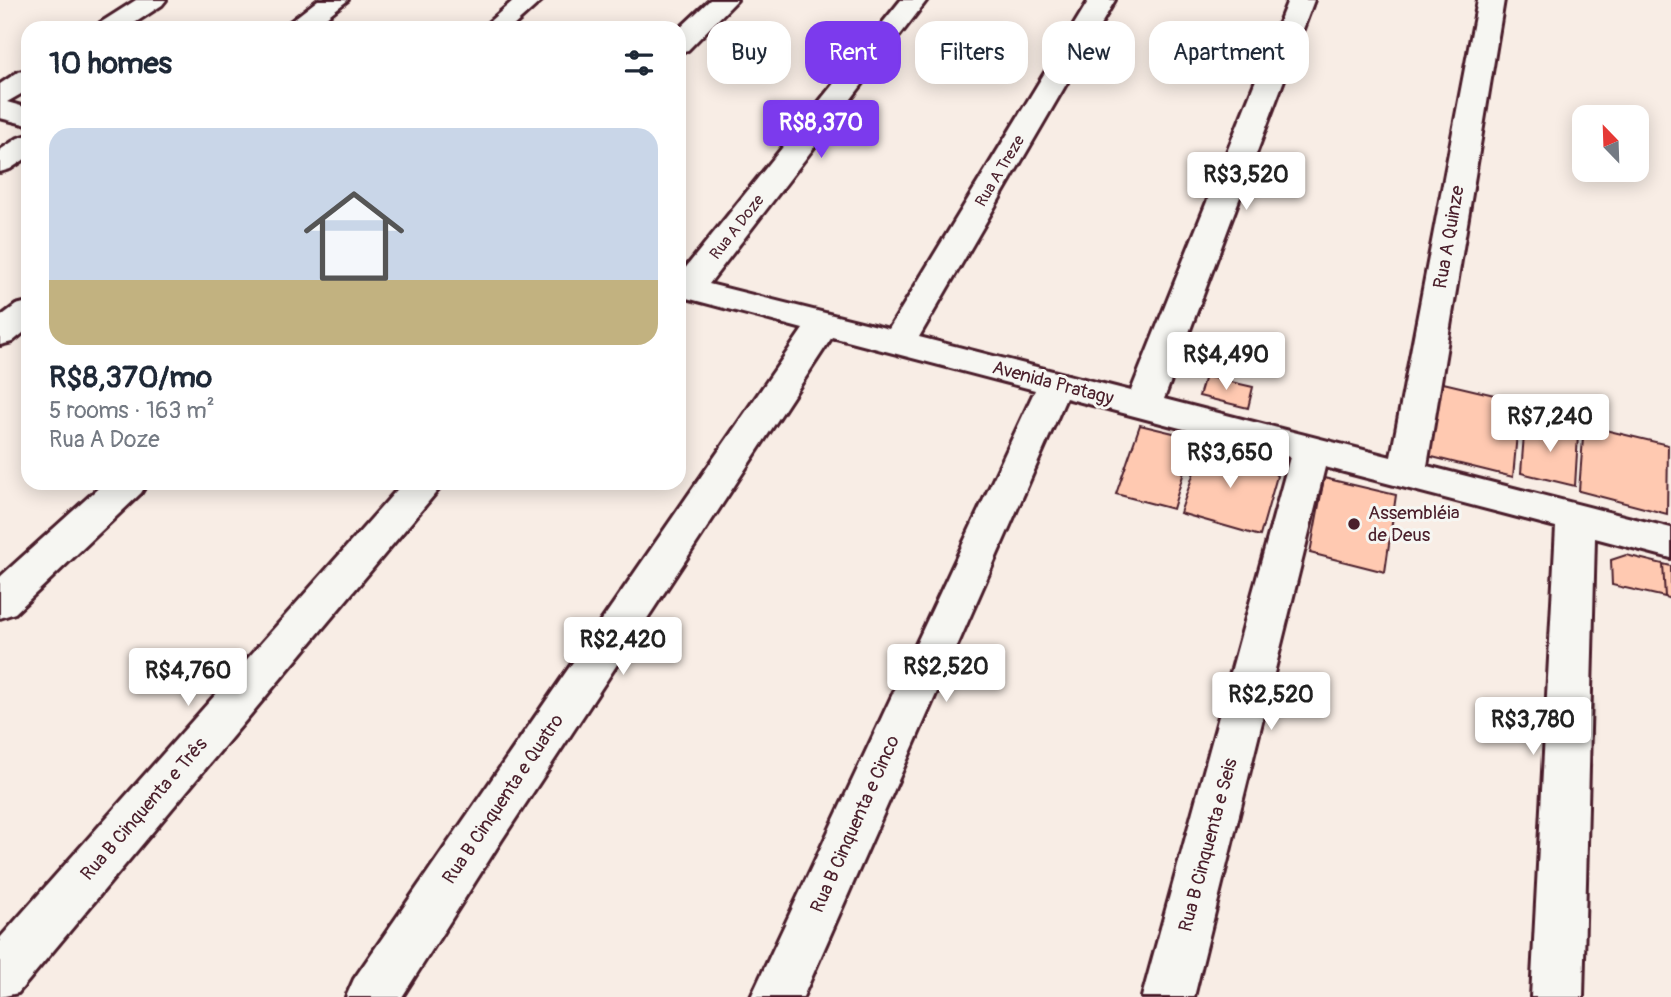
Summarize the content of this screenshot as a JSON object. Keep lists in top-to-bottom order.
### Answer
{
  "streets": {
    "street": [
      "Rua A Treze",
      "Rua A Doze",
      "Rua A Quinze",
      "Avenida Pratagy",
      "Rua B Cinquenta e Quatro",
      "Rua B Cinquenta e Três",
      "Rua B Cinquenta e Cinco",
      "Rua B Cinquenta e Seis"
    ]
  },
  "crossings": [
    ["Rua A Treze", "Avenida Pratagy"],
    ["Rua A Quinze", "Avenida Pratagy"],
    ["Avenida Pratagy", "Rua B Cinquenta e Quatro"],
    ["Avenida Pratagy", "Rua B Cinquenta e Cinco"],
    ["Avenida Pratagy", "Rua B Cinquenta e Seis"]
  ],
  "places": ["Assembléia de Deus"],
  "north": "top left",
  "page": {
    "chip": [
      "Buy",
      "Rent",
      "Filters",
      "New",
      "Apartment"
    ],
    "heading": "10 homes",
    "price": [
      "R$8,370",
      "R$3,520",
      "R$4,490",
      "R$7,240",
      "R$3,650",
      "R$2,420",
      "R$2,520",
      "R$4,760",
      "R$2,520",
      "R$3,780"
    ],
    "list": [
      {
        "name": "R$8,370/mo",
        "note": "5 rooms · 163 m² · Rua A Doze"
      }
    ]
  }
}
